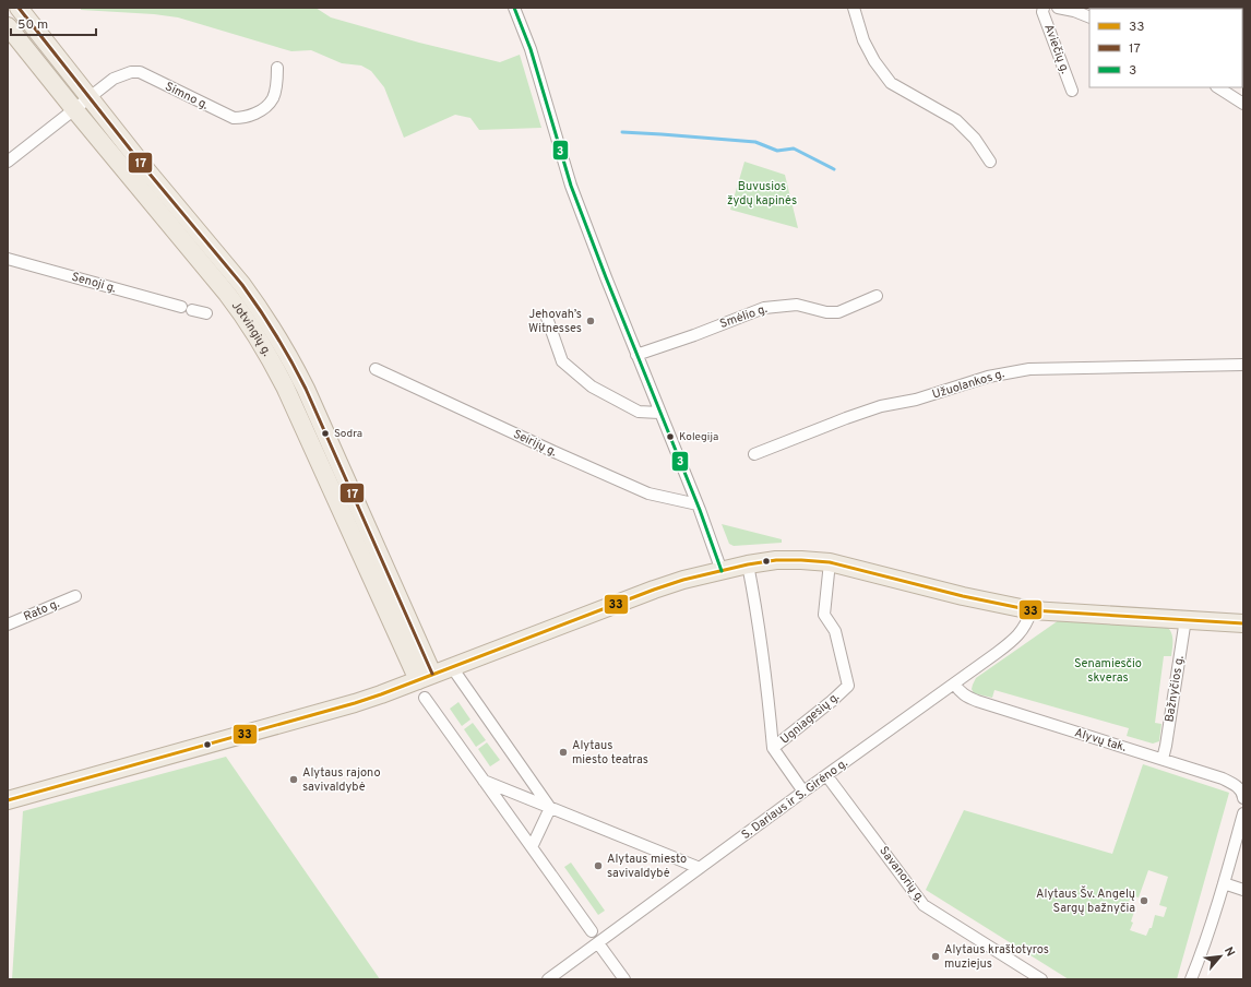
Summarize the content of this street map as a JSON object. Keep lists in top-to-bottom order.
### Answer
{
  "streets": {
    "main road": ["Jotvingių g."],
    "street": [
      "Aviečių g.",
      "Simno g.",
      "Senoji g.",
      "Smėlio g.",
      "Užuolankos g.",
      "Seirijų g.",
      "Rato g.",
      "Bažnyčios g.",
      "Ugniagesių g.",
      "Alyvų tak.",
      "S. Dariaus ir S. Girėno g.",
      "Savanorių g."
    ]
  },
  "crossings": [
    ["Simno g.", "Jotvingių g."],
    ["Bažnyčios g.", "Alyvų tak."],
    ["Ugniagesių g.", "S. Dariaus ir S. Girėno g."],
    ["Alyvų tak.", "S. Dariaus ir S. Girėno g."],
    ["S. Dariaus ir S. Girėno g.", "Savanorių g."]
  ],
  "parks": ["Buvusios žydų kapinės", "Senamiesčio skveras"],
  "places": [
    "Jehovah’s Witnesses",
    "Sodra",
    "Kolegija",
    "Alytaus miesto teatras",
    "Alytaus rajono savivaldybė",
    "Alytaus miesto savivaldybė",
    "Alytaus Šv. Angelų Sargų bažnyčia",
    "Alytaus kraštotyros muziejus"
  ],
  "lines": ["transit line 17", "transit line 3", "transit line 33"],
  "legend": ["33", "17", "3"],
  "scale_bar": "50 m",
  "north": "top right"
}
